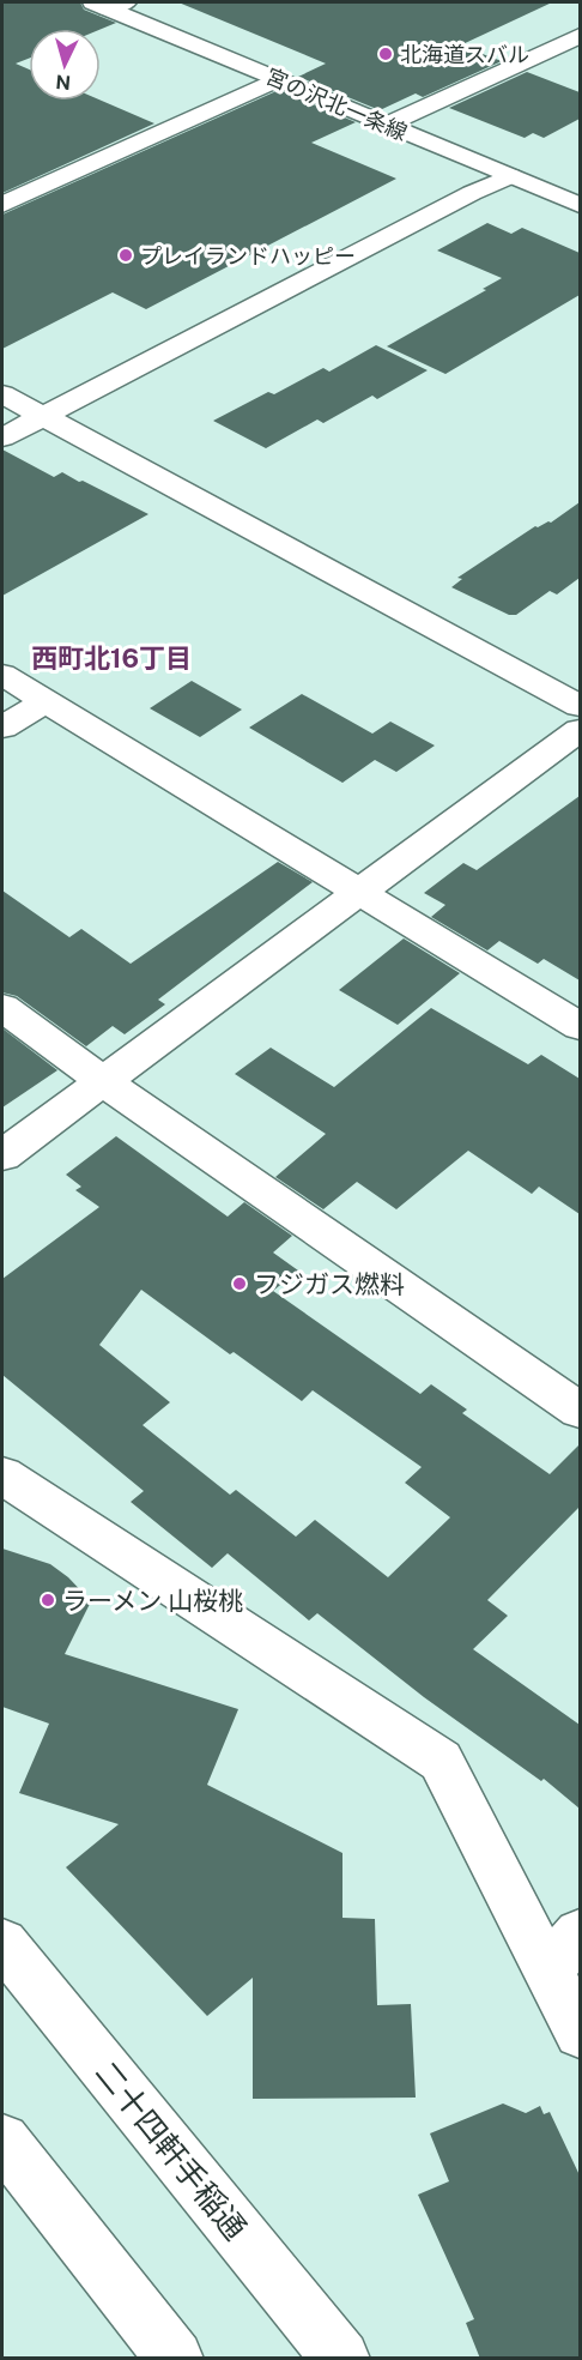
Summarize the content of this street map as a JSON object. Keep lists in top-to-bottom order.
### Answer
{
  "streets": {
    "street": ["宮の沢北一条線", "二十四軒手稲通"]
  },
  "districts": ["西町北16丁目"],
  "places": [
    "北海道スバル",
    "プレイランドハッピー",
    "フジガス燃料",
    "ラーメン 山桜桃"
  ],
  "north": "bottom"
}
